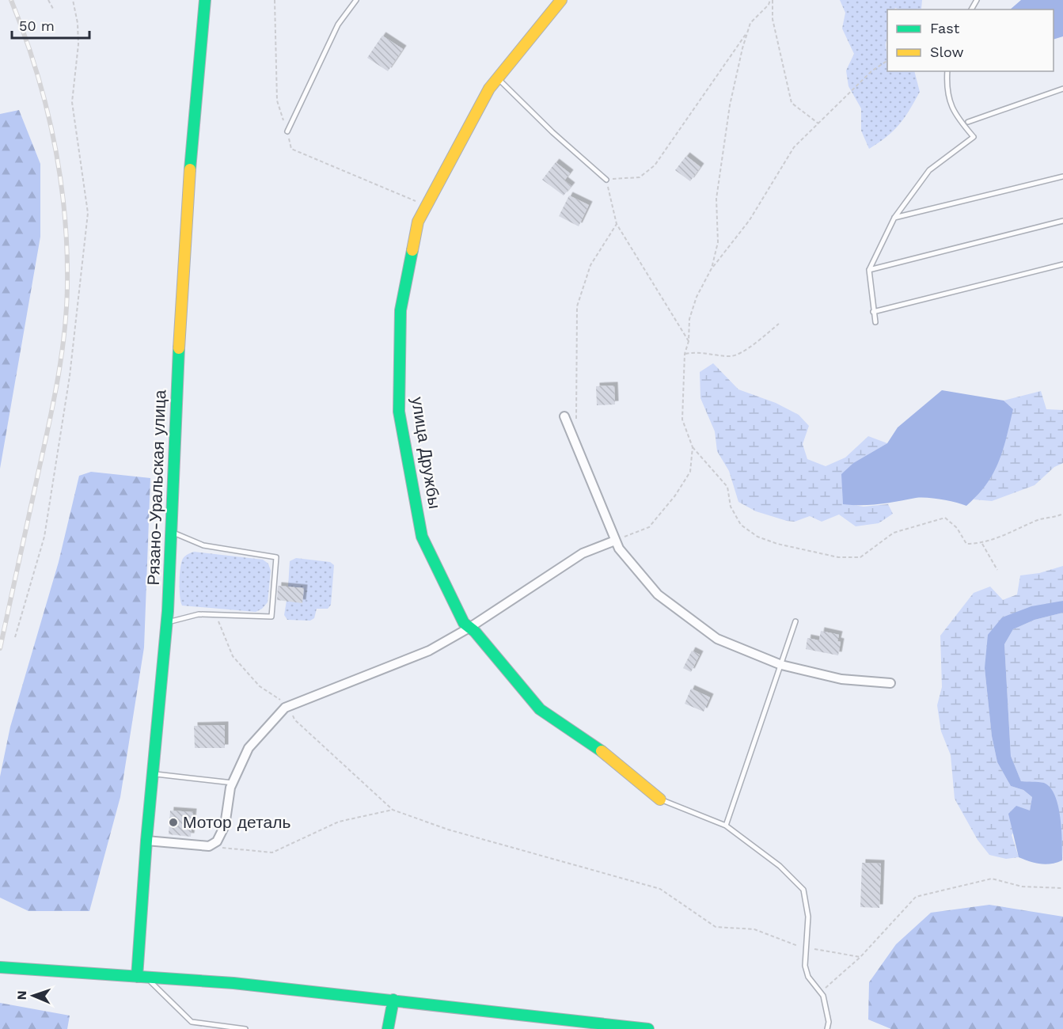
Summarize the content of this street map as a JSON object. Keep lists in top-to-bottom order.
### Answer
{
  "streets": {
    "main road": ["улица Дружбы", "Рязано-Уральская улица"]
  },
  "places": ["Мотор деталь"],
  "legend": ["Fast", "Slow"],
  "scale_bar": "50 m",
  "north": "left"
}
